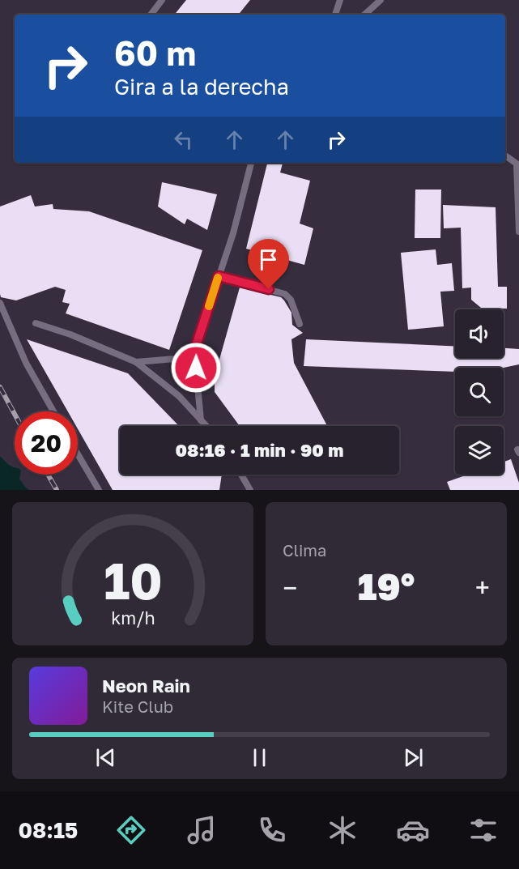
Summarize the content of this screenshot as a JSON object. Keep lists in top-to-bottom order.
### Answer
{
  "page": {
    "turn": ["60 m", "Gira a la derecha"],
    "limit": "20",
    "trip": "08:16 · 1 min · 90 m",
    "tile": "Clima",
    "heat": ["−", "19°", "+"],
    "song": ["Neon Rain", "Kite Club"],
    "tabs": "08:15",
    "gauge": ["10", "km/h"]
  }
}
